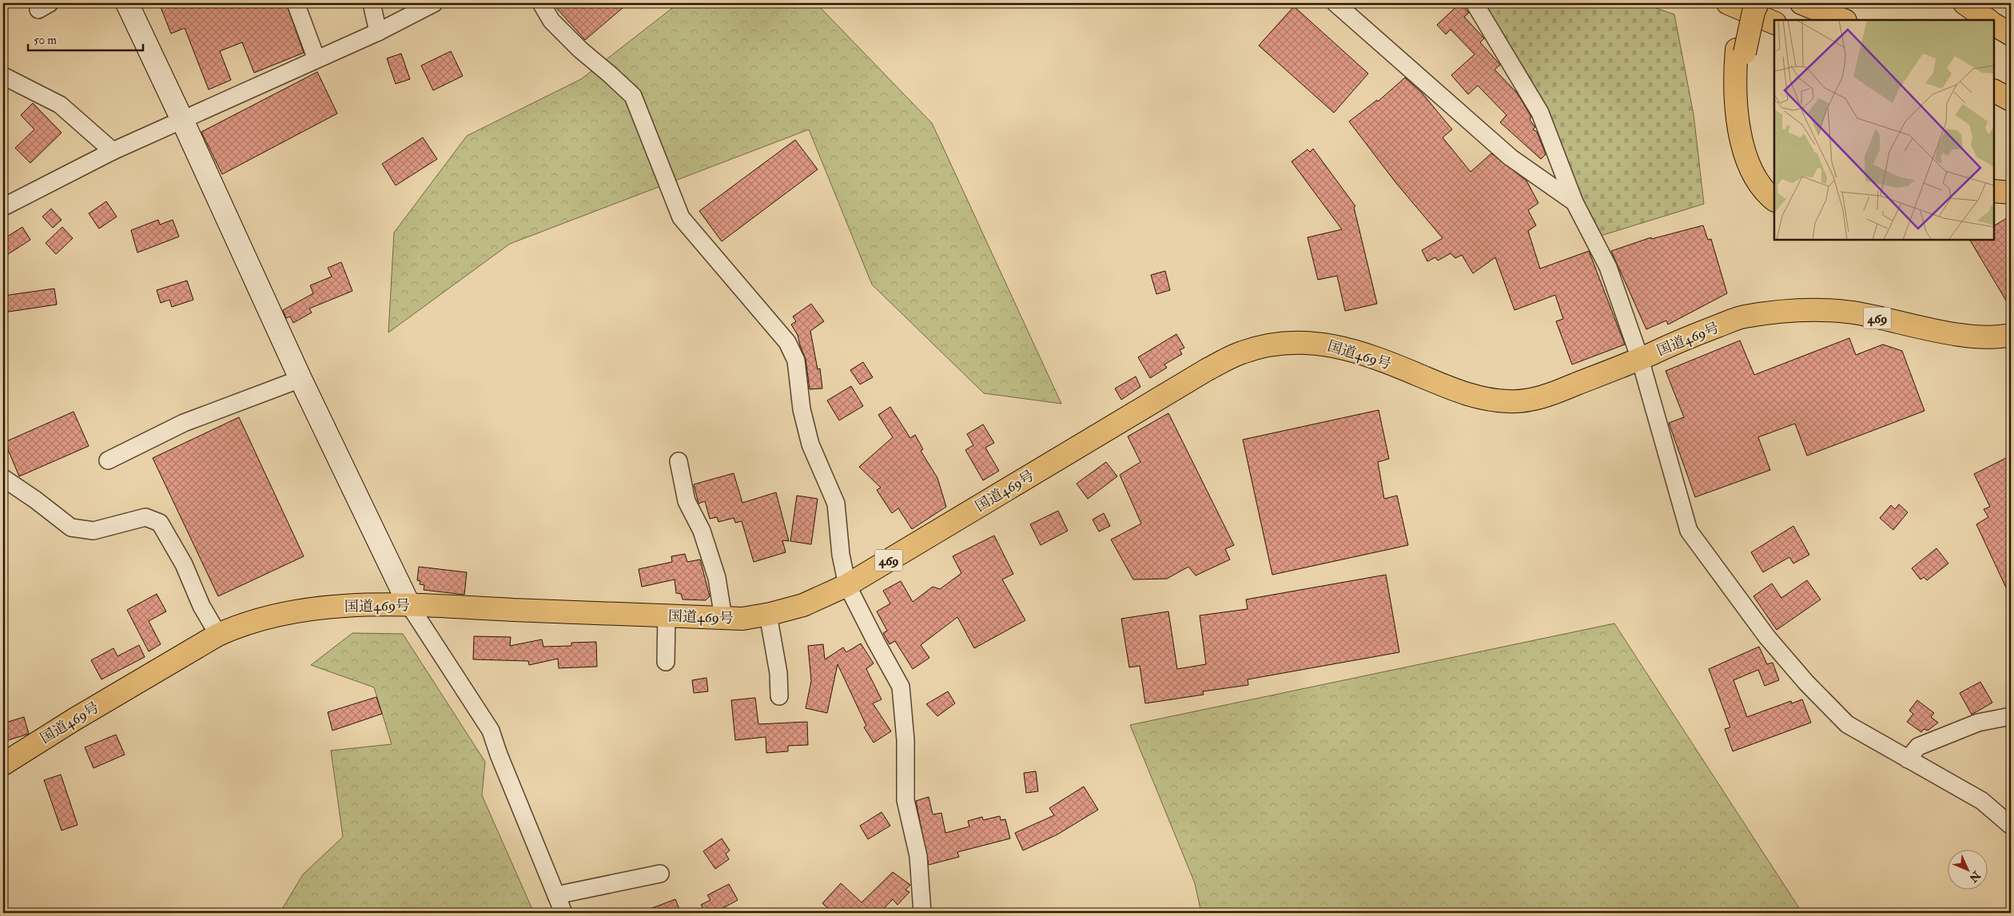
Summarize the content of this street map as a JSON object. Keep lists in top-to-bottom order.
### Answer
{
  "streets": {
    "highway": ["469", "国道469号"]
  },
  "scale_bar": "50 m",
  "north": "bottom right"
}
